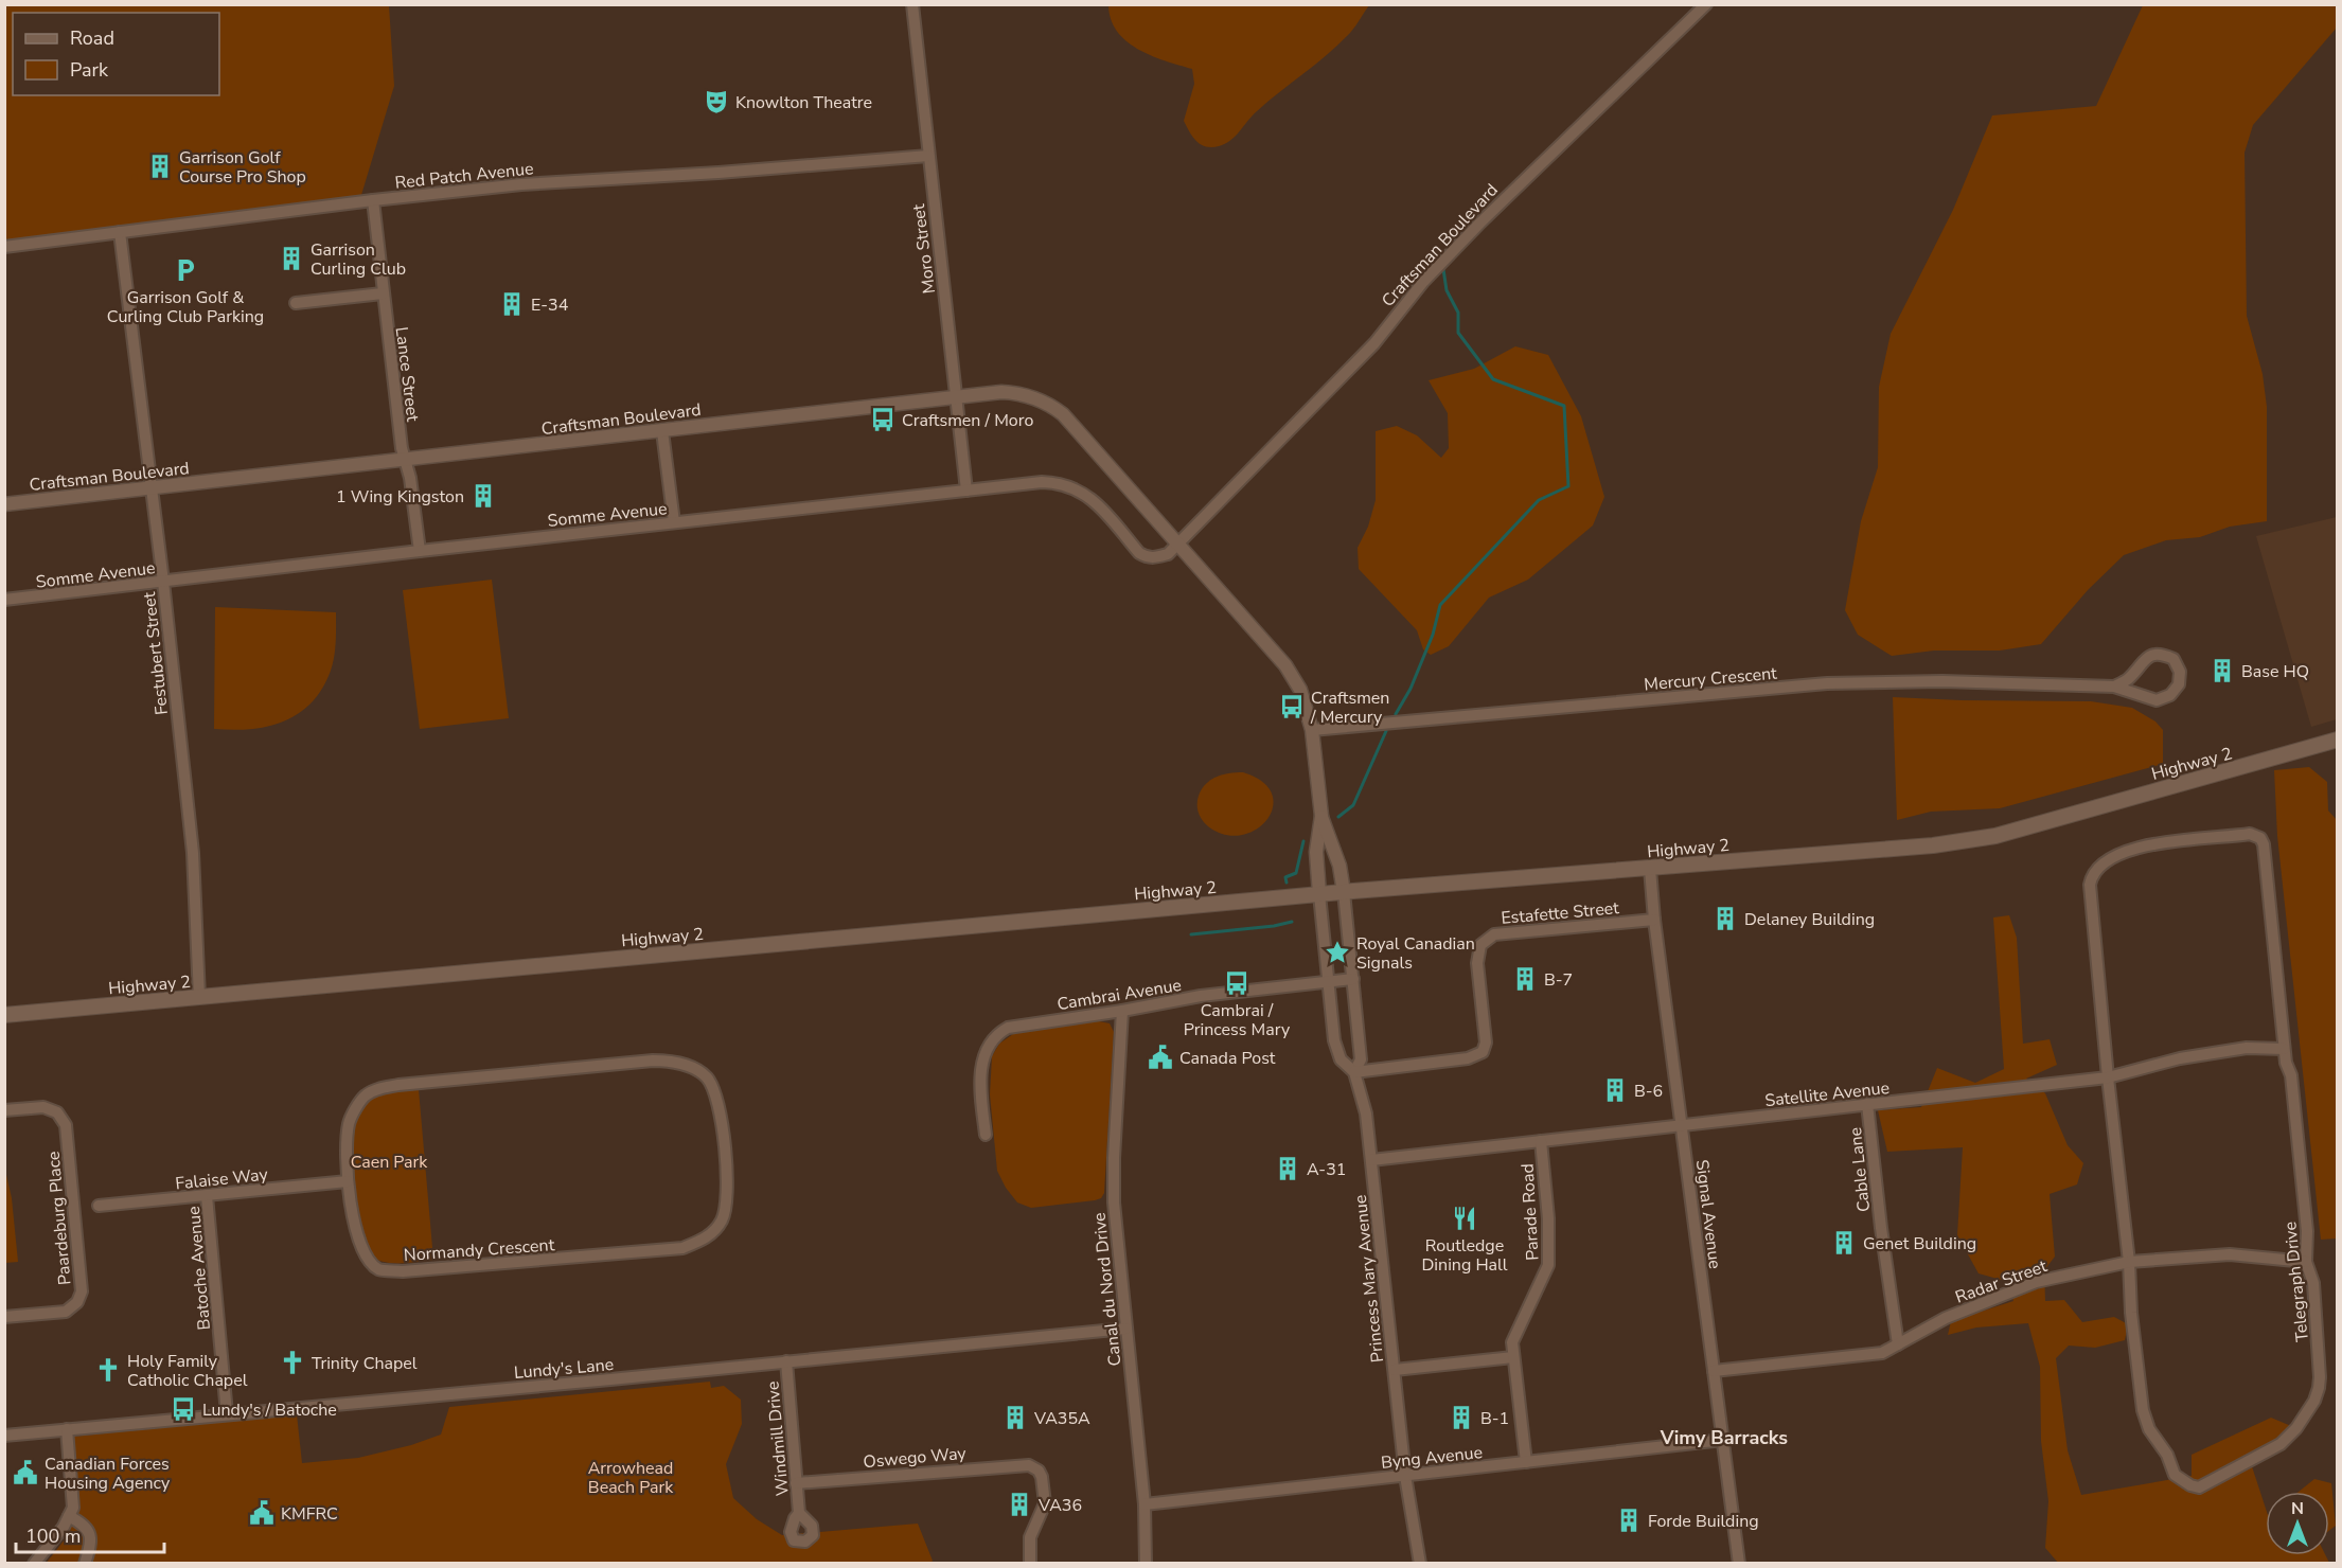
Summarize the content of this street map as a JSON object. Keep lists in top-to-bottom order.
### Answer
{
  "streets": {
    "main road": ["Highway 2"],
    "street": [
      "Red Patch Avenue",
      "Craftsman Boulevard",
      "Moro Street",
      "Lance Street",
      "Somme Avenue",
      "Festubert Street",
      "Mercury Crescent",
      "Estafette Street",
      "Cambrai Avenue",
      "Satellite Avenue",
      "Cable Lane",
      "Falaise Way",
      "Parade Road",
      "Signal Avenue",
      "Paardeburg Place",
      "Normandy Crescent",
      "Batoche Avenue",
      "Princess Mary Avenue",
      "Radar Street",
      "Telegraph Drive",
      "Canal du Nord Drive",
      "Lundy's Lane",
      "Windmill Drive",
      "Oswego Way",
      "Byng Avenue"
    ]
  },
  "crossings": [
    ["Red Patch Avenue", "Moro Street"],
    ["Red Patch Avenue", "Lance Street"],
    ["Red Patch Avenue", "Festubert Street"],
    ["Craftsman Boulevard", "Moro Street"],
    ["Craftsman Boulevard", "Lance Street"],
    ["Craftsman Boulevard", "Somme Avenue"],
    ["Craftsman Boulevard", "Festubert Street"],
    ["Craftsman Boulevard", "Mercury Crescent"],
    ["Craftsman Boulevard", "Highway 2"],
    ["Craftsman Boulevard", "Princess Mary Avenue"],
    ["Moro Street", "Somme Avenue"],
    ["Lance Street", "Somme Avenue"],
    ["Somme Avenue", "Festubert Street"],
    ["Festubert Street", "Highway 2"],
    ["Highway 2", "Signal Avenue"],
    ["Highway 2", "Princess Mary Avenue"],
    ["Estafette Street", "Signal Avenue"],
    ["Estafette Street", "Princess Mary Avenue"],
    ["Cambrai Avenue", "Princess Mary Avenue"],
    ["Cambrai Avenue", "Canal du Nord Drive"],
    ["Satellite Avenue", "Cable Lane"],
    ["Satellite Avenue", "Parade Road"],
    ["Satellite Avenue", "Signal Avenue"],
    ["Satellite Avenue", "Princess Mary Avenue"],
    ["Satellite Avenue", "Telegraph Drive"],
    ["Cable Lane", "Radar Street"],
    ["Falaise Way", "Normandy Crescent"],
    ["Falaise Way", "Batoche Avenue"],
    ["Parade Road", "Princess Mary Avenue"],
    ["Parade Road", "Byng Avenue"],
    ["Signal Avenue", "Radar Street"],
    ["Signal Avenue", "Byng Avenue"],
    ["Batoche Avenue", "Lundy's Lane"],
    ["Princess Mary Avenue", "Byng Avenue"],
    ["Radar Street", "Telegraph Drive"],
    ["Canal du Nord Drive", "Lundy's Lane"],
    ["Canal du Nord Drive", "Byng Avenue"],
    ["Lundy's Lane", "Windmill Drive"],
    ["Windmill Drive", "Oswego Way"]
  ],
  "districts": ["Vimy Barracks"],
  "parks": ["Caen Park", "Arrowhead Beach Park"],
  "places": {
    "theatre": ["Knowlton Theatre"],
    "building": [
      "Garrison Golf Course Pro Shop",
      "Garrison Curling Club",
      "E-34",
      "1 Wing Kingston",
      "Base HQ",
      "Delaney Building",
      "B-7",
      "B-6",
      "A-31",
      "Genet Building",
      "VA35A",
      "B-1",
      "VA36",
      "Forde Building"
    ],
    "parking": ["Garrison Golf & Curling Club Parking"],
    "bus stop": [
      "Craftsmen / Moro",
      "Craftsmen / Mercury",
      "Cambrai / Princess Mary",
      "Lundy's / Batoche"
    ],
    "place": ["Royal Canadian Signals"],
    "public building": ["Canada Post", "Canadian Forces Housing Agency", "KMFRC"],
    "restaurant": ["Routledge Dining Hall"],
    "church": ["Trinity Chapel", "Holy Family Catholic Chapel"]
  },
  "legend": ["Road", "Park"],
  "scale_bar": "100 m",
  "north": "top"
}
